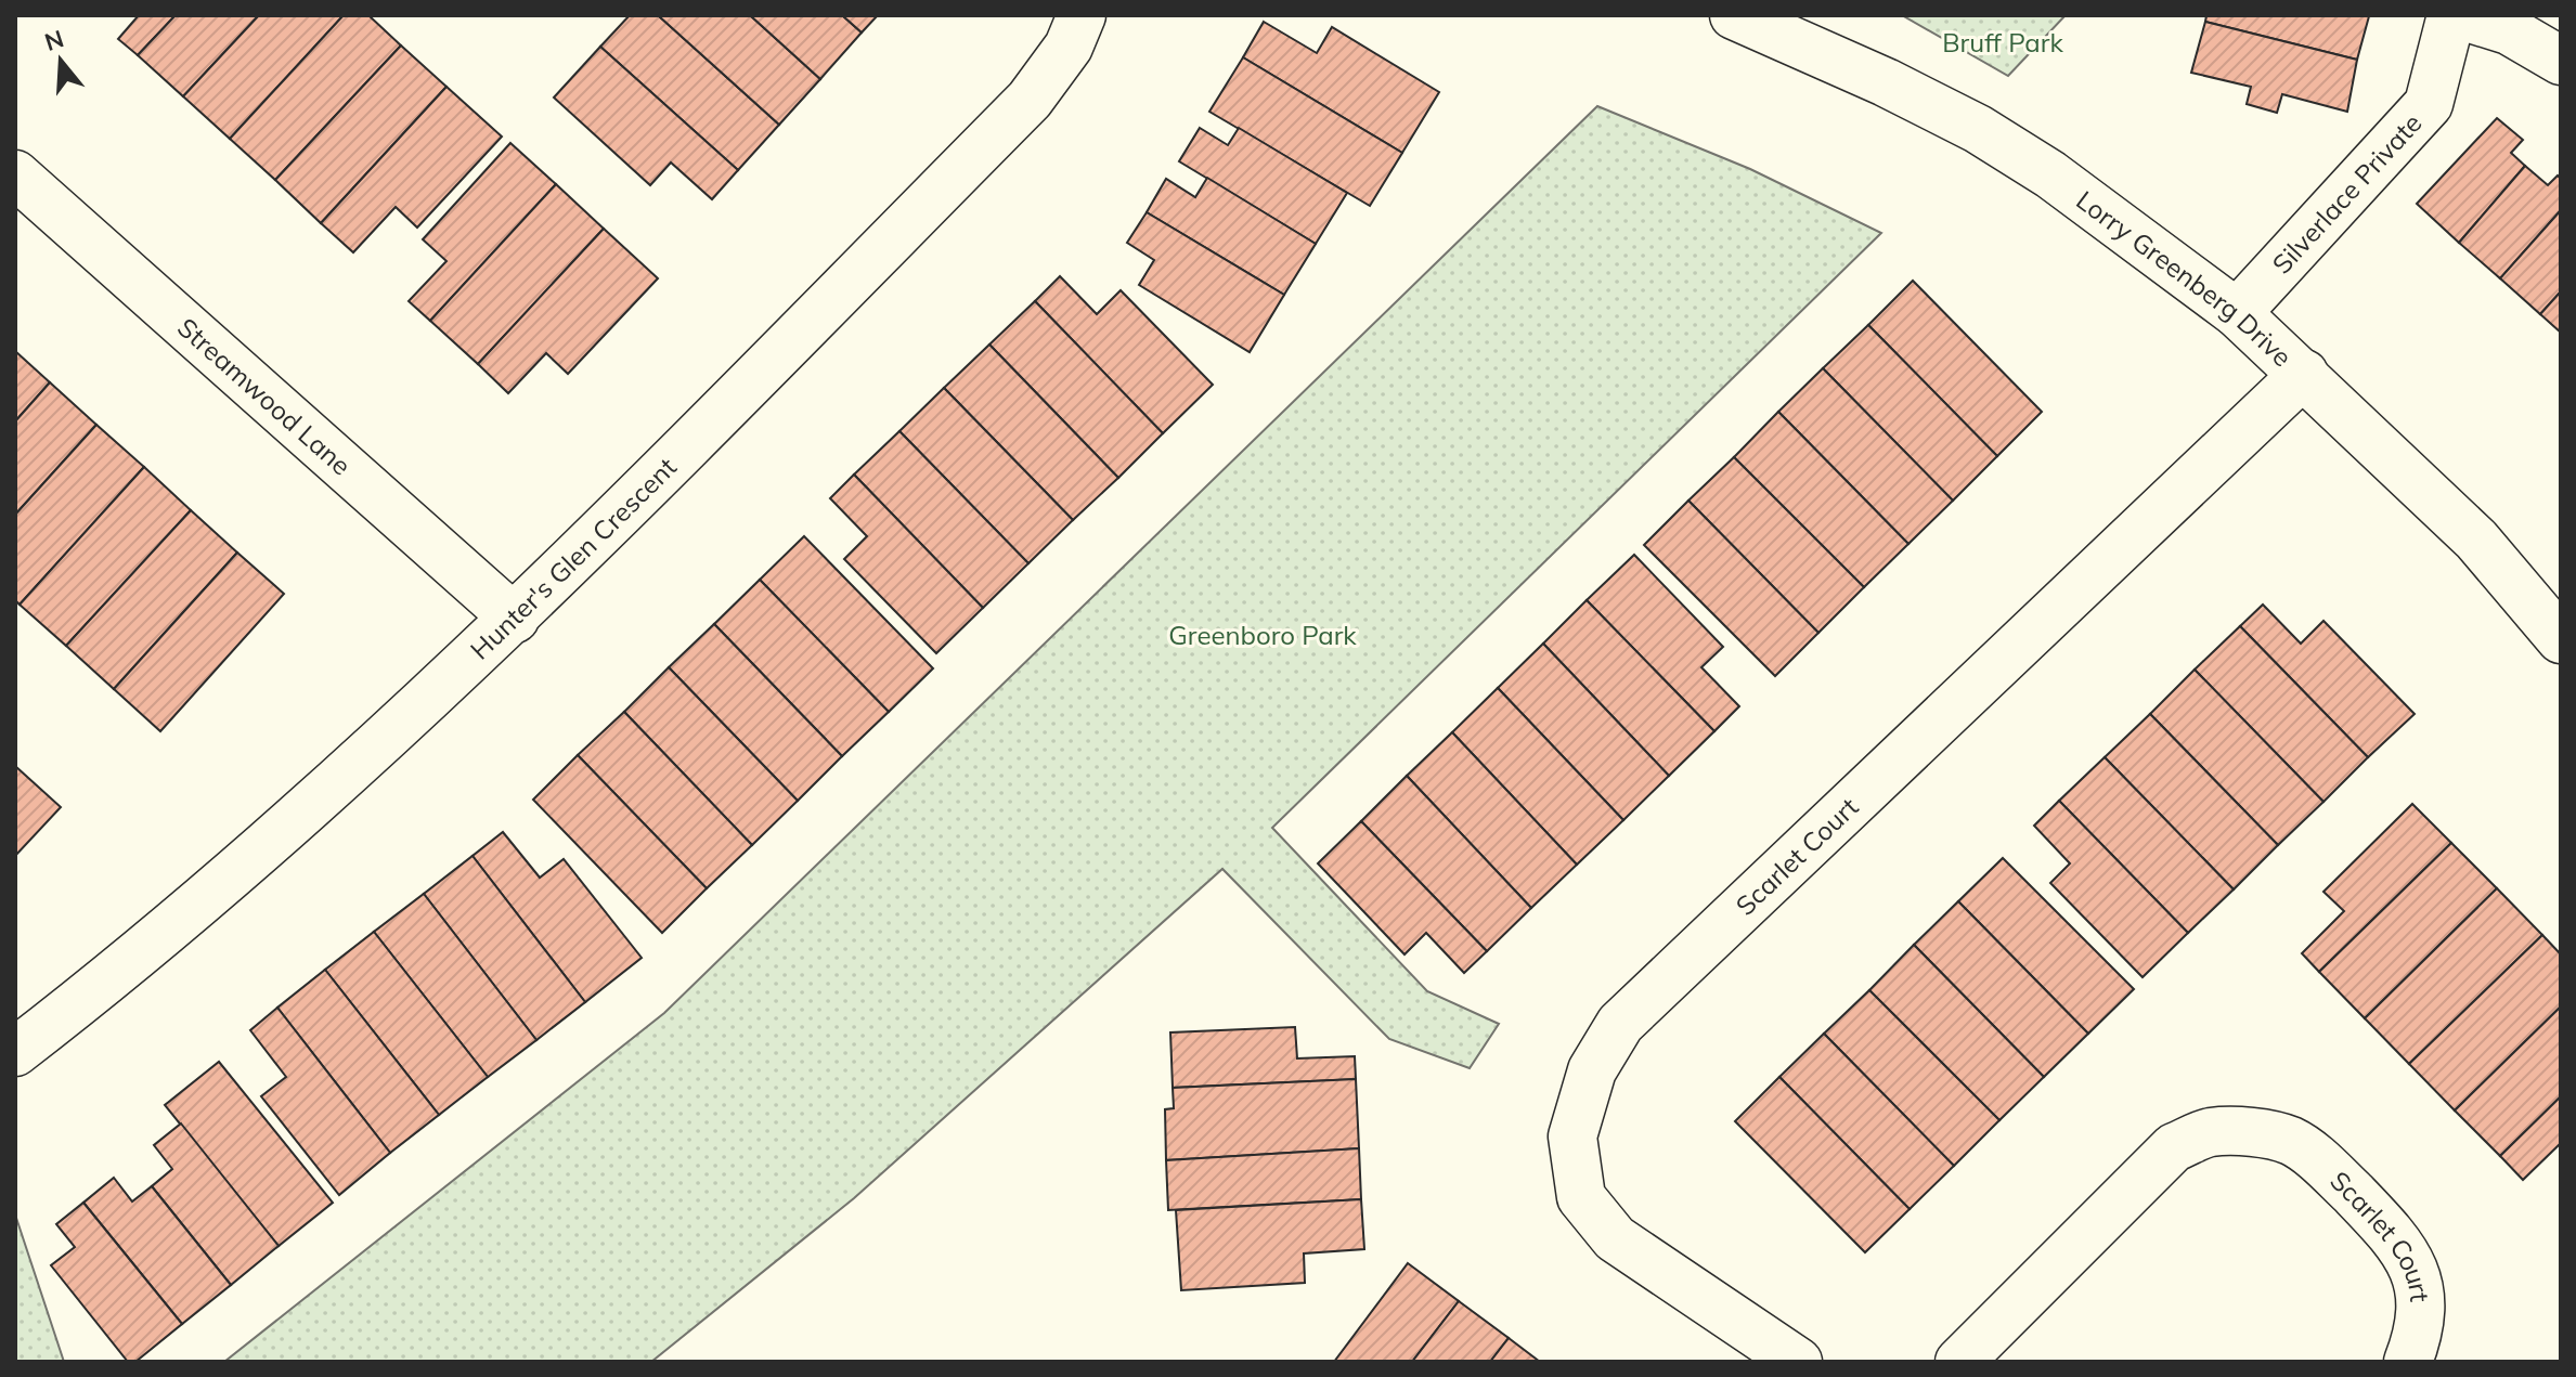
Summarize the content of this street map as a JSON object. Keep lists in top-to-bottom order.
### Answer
{
  "streets": {
    "street": [
      "Silverlace Private",
      "Lorry Greenberg Drive",
      "Streamwood Lane",
      "Hunter's Glen Crescent",
      "Scarlet Court"
    ]
  },
  "crossings": [
    ["Silverlace Private", "Lorry Greenberg Drive"],
    ["Lorry Greenberg Drive", "Scarlet Court"],
    ["Streamwood Lane", "Hunter's Glen Crescent"]
  ],
  "parks": ["Bruff Park", "Greenboro Park"],
  "north": "top"
}
